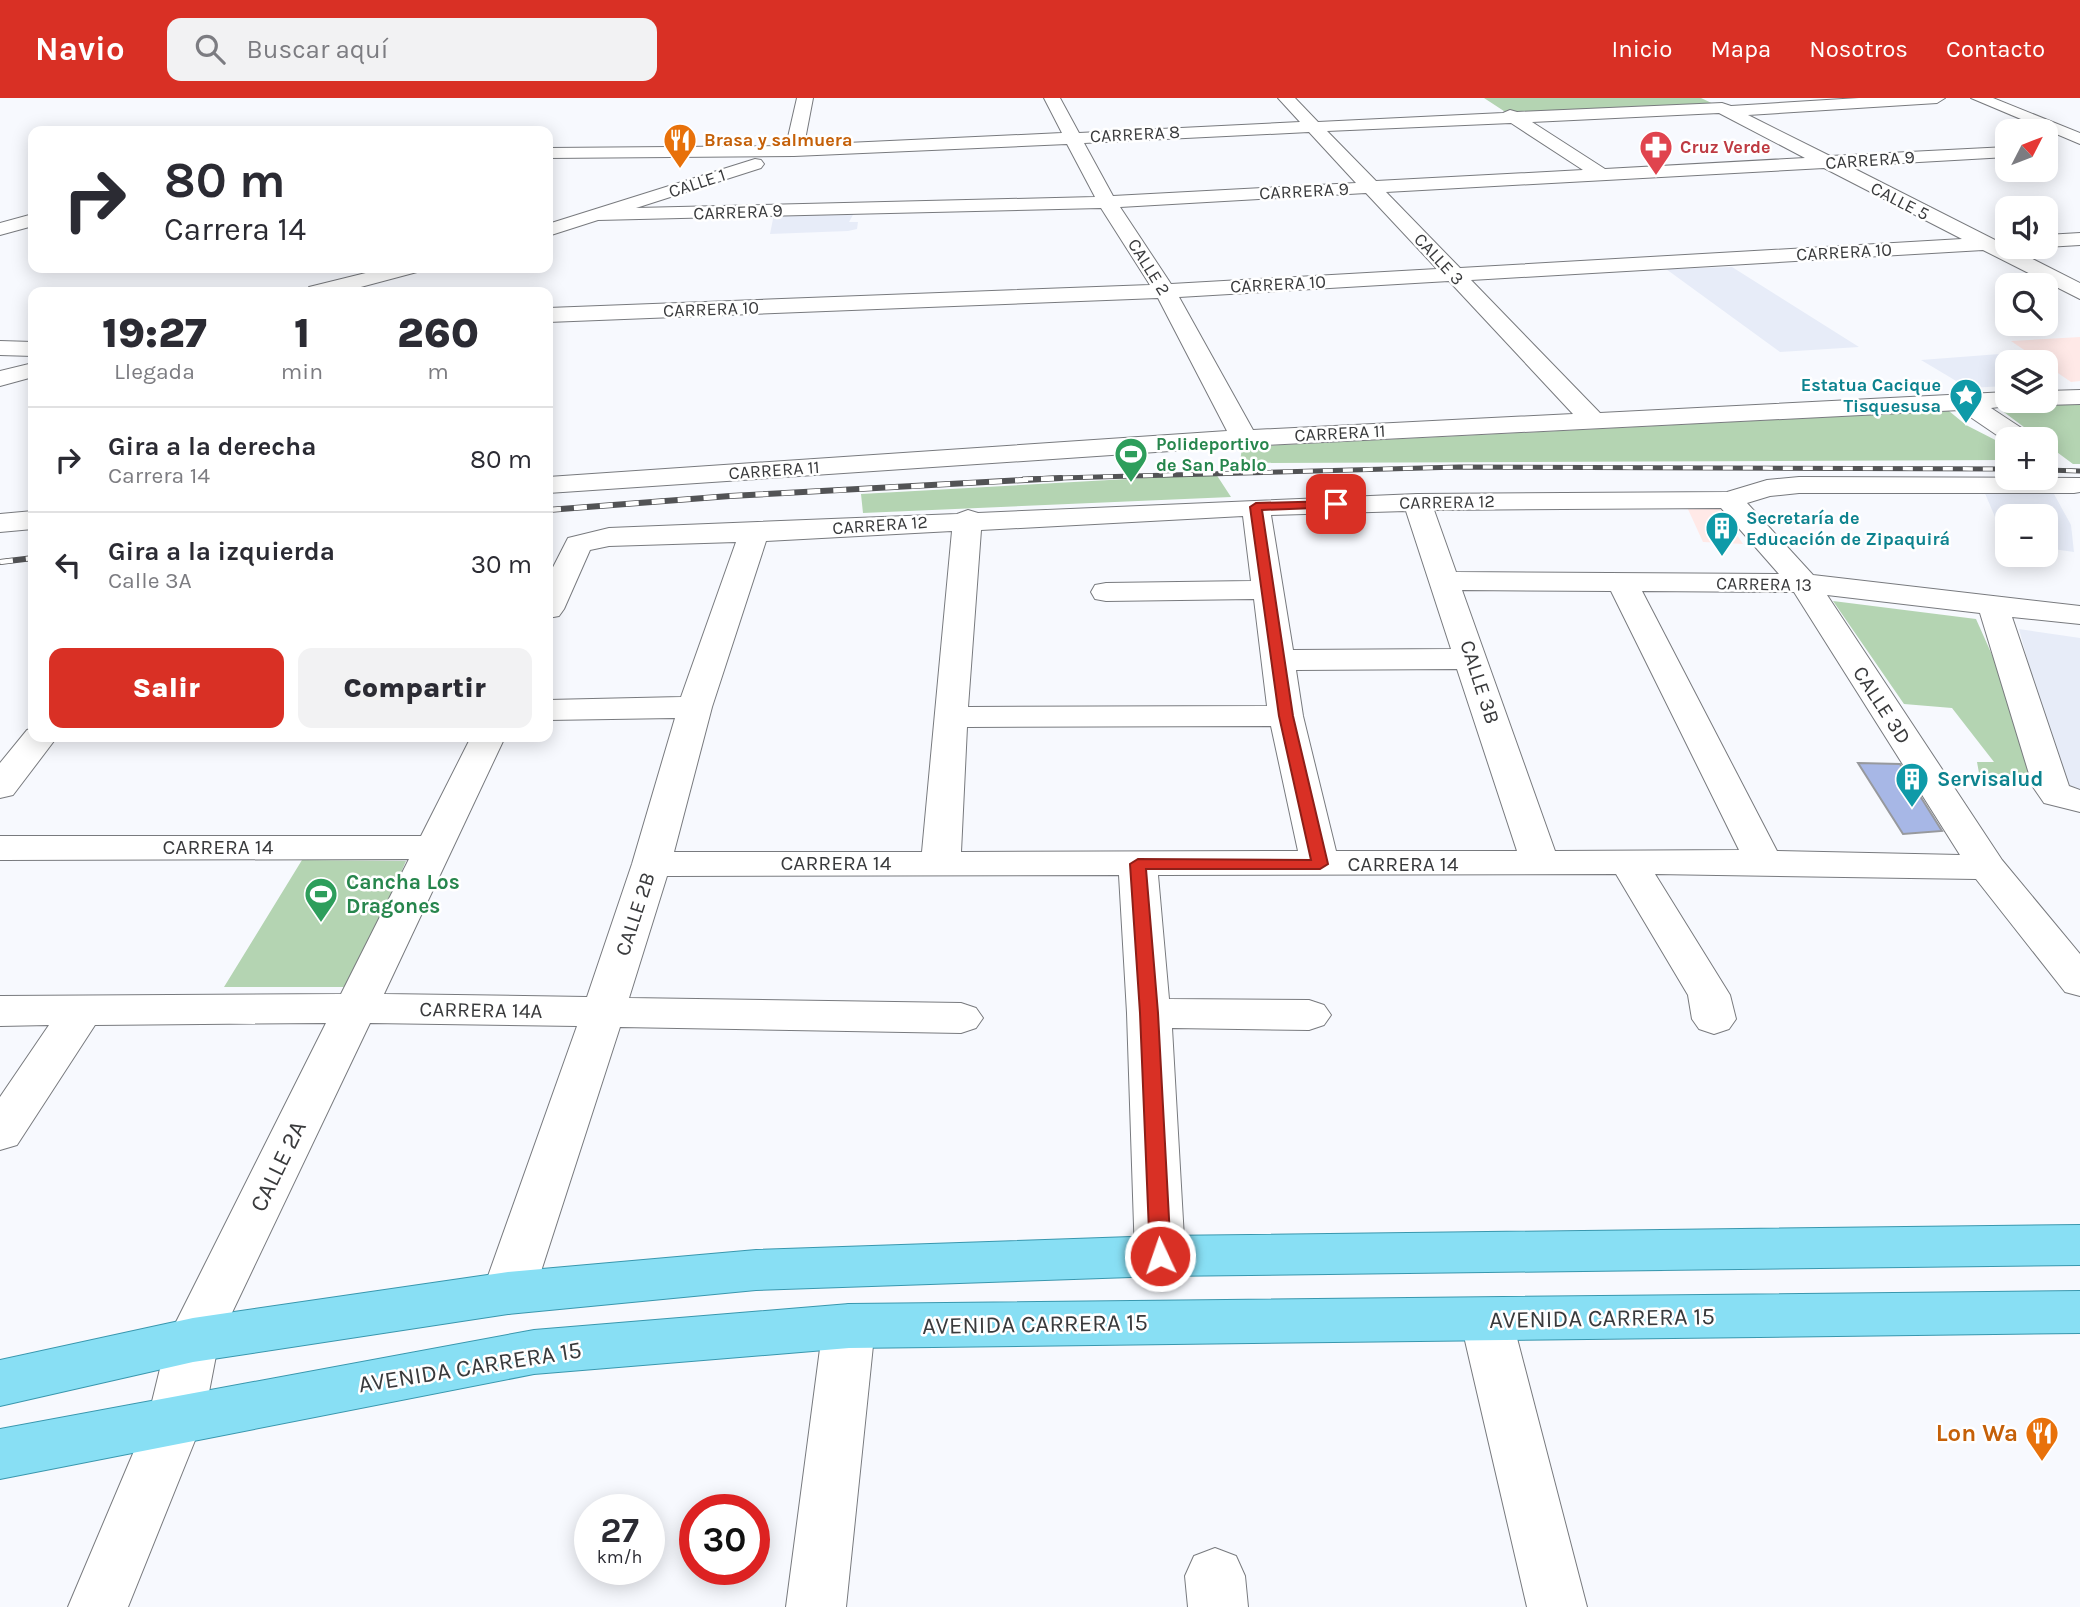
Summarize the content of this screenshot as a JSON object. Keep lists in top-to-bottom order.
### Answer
{
  "streets": {
    "main road": ["AVENIDA CARRERA 15"],
    "street": [
      "CARRERA 8",
      "CARRERA 9",
      "CALLE 1",
      "CALLE 5",
      "CARRERA 10",
      "CALLE 3",
      "CALLE 2",
      "CARRERA 11",
      "CARRERA 12",
      "CARRERA 13",
      "CALLE 3B",
      "CALLE 3D",
      "CARRERA 14",
      "CALLE 2B",
      "CARRERA 14A",
      "CALLE 2A"
    ]
  },
  "crossings": [
    ["CARRERA 8", "CALLE 1"],
    ["CARRERA 8", "CALLE 5"],
    ["CARRERA 8", "CALLE 3"],
    ["CARRERA 8", "CALLE 2"],
    ["CARRERA 9", "CALLE 1"],
    ["CARRERA 9", "CALLE 5"],
    ["CARRERA 9", "CALLE 3"],
    ["CARRERA 9", "CALLE 2"],
    ["CALLE 5", "CARRERA 10"],
    ["CARRERA 10", "CALLE 3"],
    ["CARRERA 10", "CALLE 2"],
    ["CALLE 3", "CARRERA 11"],
    ["CALLE 2", "CARRERA 11"],
    ["CARRERA 12", "CALLE 3B"],
    ["CARRERA 12", "CALLE 3D"],
    ["CARRERA 12", "CALLE 2B"],
    ["CARRERA 13", "CALLE 3B"],
    ["CARRERA 13", "CALLE 3D"],
    ["CALLE 3B", "CARRERA 14"],
    ["CALLE 3D", "CARRERA 14"],
    ["CARRERA 14", "CALLE 2B"],
    ["CARRERA 14", "CALLE 2A"],
    ["CALLE 2B", "CARRERA 14A"],
    ["CARRERA 14A", "CALLE 2A"],
    ["CALLE 2A", "AVENIDA CARRERA 15"]
  ],
  "places": {
    "restaurant": ["Brasa y salmuera", "Lon Wa"],
    "pharmacy": ["Cruz Verde"],
    "place": ["Estatua Cacique Tisquesusa"],
    "sports": ["Polideportivo de San Pablo", "Cancha Los Dragones"],
    "building": ["Secretaría de Educación de Zipaquirá", "Servisalud"]
  },
  "north": "top right",
  "page": {
    "header": "Navio",
    "search": "Buscar aquí",
    "nav": [
      "Inicio",
      "Mapa",
      "Nosotros",
      "Contacto"
    ],
    "map_buttons": ["+", "−"],
    "turn": ["80 m", "Carrera 14"],
    "eta": [
      "19:27",
      "Llegada",
      "1",
      "min",
      "260",
      "m"
    ],
    "list": [
      {
        "name": "Gira a la derecha",
        "note": "Carrera 14",
        "value": "80 m"
      },
      {
        "name": "Gira a la izquierda",
        "note": "Calle 3A",
        "value": "30 m"
      }
    ],
    "buttons": ["Salir", "Compartir"],
    "speed": "27 km/h",
    "limit": "30"
  }
}
